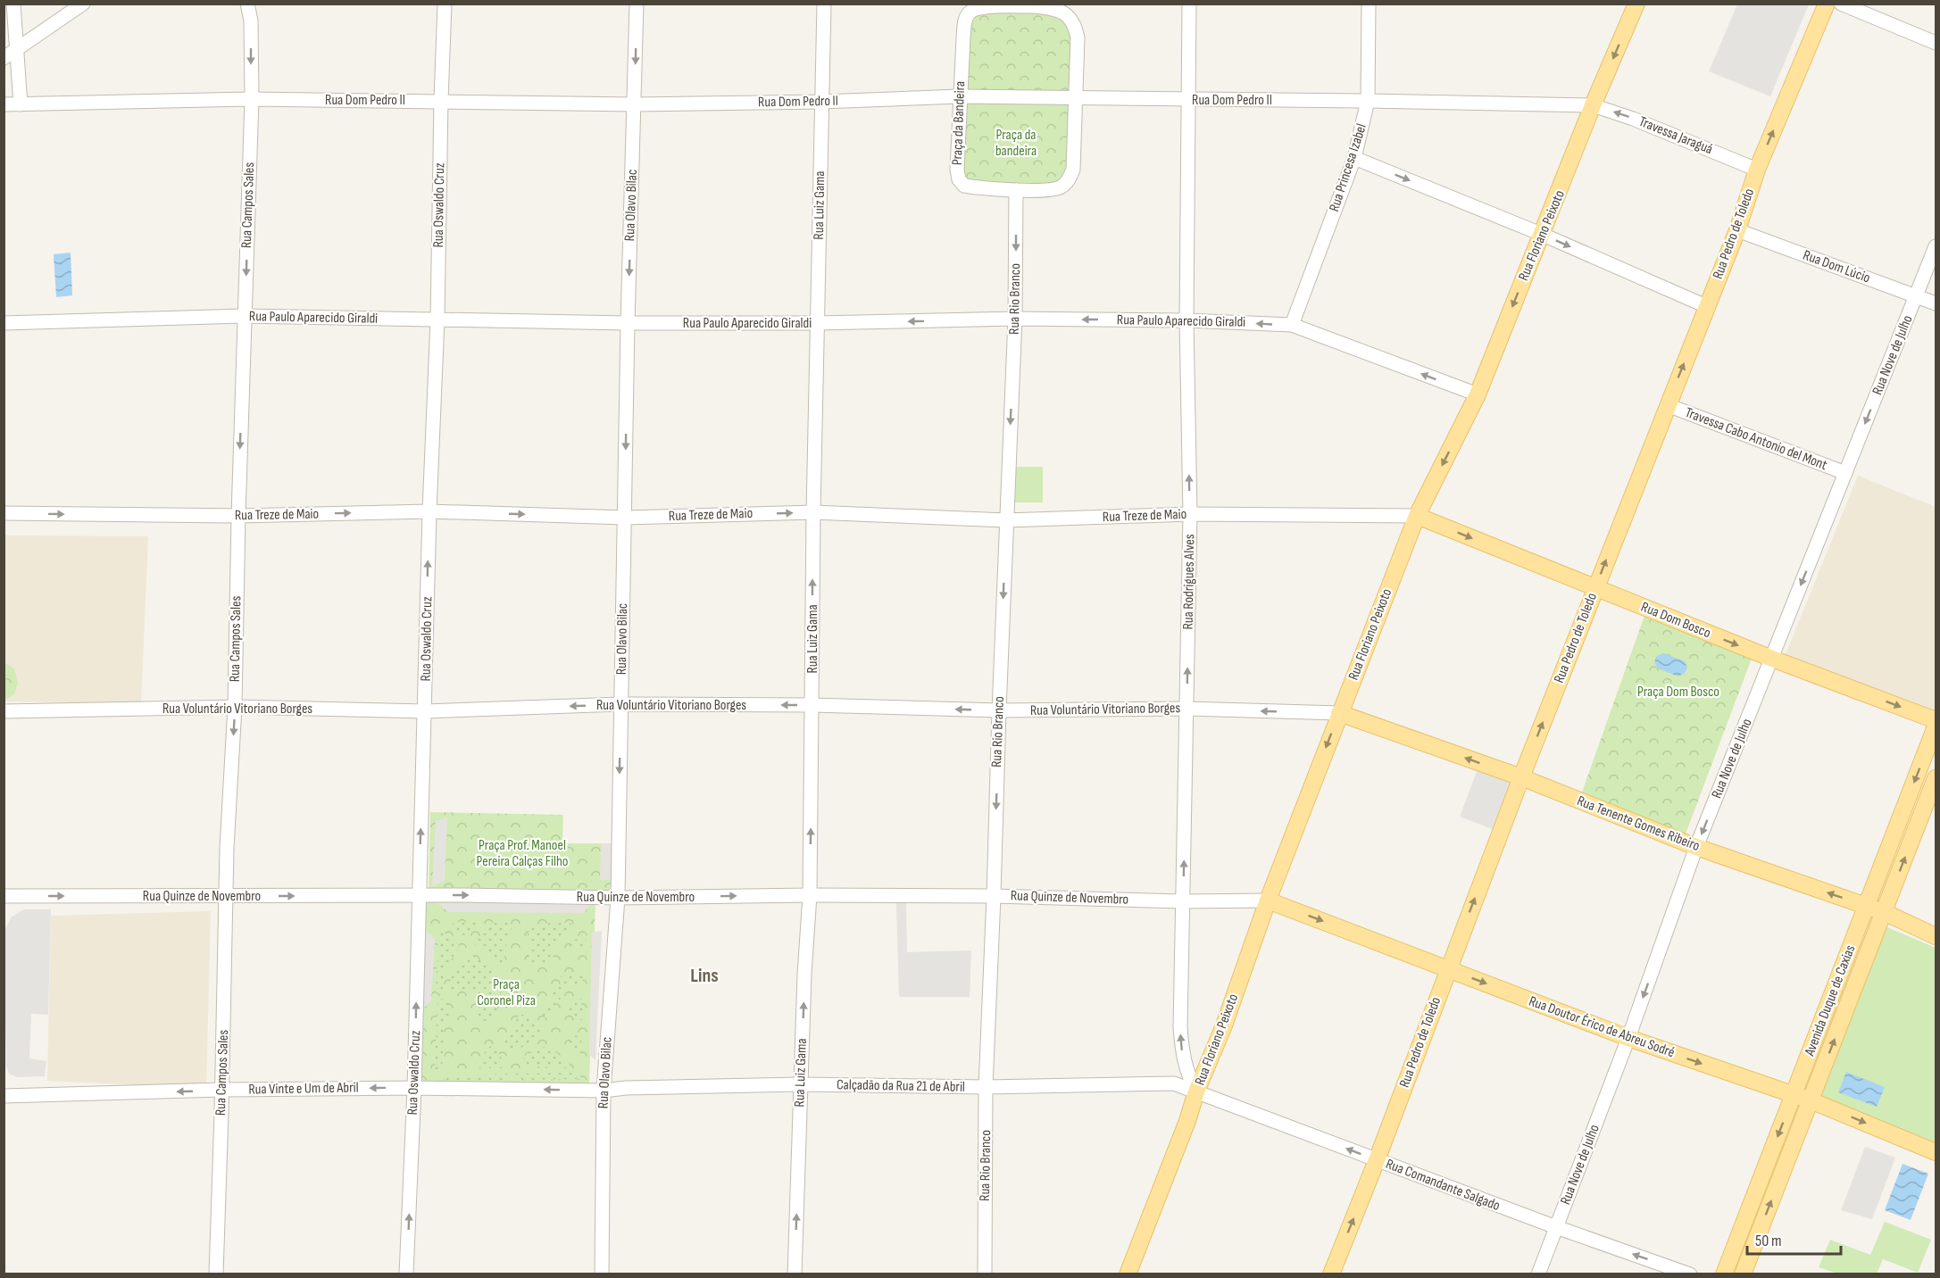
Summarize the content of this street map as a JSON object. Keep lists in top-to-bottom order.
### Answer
{
  "streets": {
    "main road": [
      "Rua Pedro de Toledo",
      "Rua Floriano Peixoto",
      "Rua Dom Bosco",
      "Rua Tenente Gomes Ribeiro",
      "Avenida Duque de Caxias",
      "Rua Doutor Érico de Abreu Sodré"
    ],
    "street": [
      "Rua Dom Pedro II",
      "Praça da Bandeira",
      "Travessa Jaraguá",
      "Rua Princesa Izabel",
      "Rua Campos Sales",
      "Rua Oswaldo Cruz",
      "Rua Olavo Bilac",
      "Rua Luiz Gama",
      "Rua Dom Lúcio",
      "Rua Rio Branco",
      "Rua Paulo Aparecido Giraldi",
      "Rua Nove de Julho",
      "Travessa Cabo Antonio del Mont",
      "Rua Treze de Maio",
      "Rua Rodrigues Alves",
      "Rua Voluntário Vitoriano Borges",
      "Rua Quinze de Novembro",
      "Calçadão da Rua 21 de Abril",
      "Rua Vinte e Um de Abril",
      "Rua Comandante Salgado"
    ]
  },
  "crossings": [
    ["Rua Dom Pedro II", "Praça da Bandeira"],
    ["Rua Dom Pedro II", "Travessa Jaraguá"],
    ["Rua Dom Pedro II", "Rua Princesa Izabel"],
    ["Rua Dom Pedro II", "Rua Campos Sales"],
    ["Rua Dom Pedro II", "Rua Oswaldo Cruz"],
    ["Rua Dom Pedro II", "Rua Olavo Bilac"],
    ["Rua Dom Pedro II", "Rua Luiz Gama"],
    ["Rua Dom Pedro II", "Rua Floriano Peixoto"],
    ["Rua Dom Pedro II", "Rua Rodrigues Alves"],
    ["Praça da Bandeira", "Rua Rio Branco"],
    ["Travessa Jaraguá", "Rua Pedro de Toledo"],
    ["Travessa Jaraguá", "Rua Floriano Peixoto"],
    ["Rua Princesa Izabel", "Rua Paulo Aparecido Giraldi"],
    ["Rua Campos Sales", "Rua Paulo Aparecido Giraldi"],
    ["Rua Campos Sales", "Rua Treze de Maio"],
    ["Rua Campos Sales", "Rua Voluntário Vitoriano Borges"],
    ["Rua Campos Sales", "Rua Quinze de Novembro"],
    ["Rua Campos Sales", "Rua Vinte e Um de Abril"],
    ["Rua Oswaldo Cruz", "Rua Paulo Aparecido Giraldi"],
    ["Rua Oswaldo Cruz", "Rua Treze de Maio"],
    ["Rua Oswaldo Cruz", "Rua Voluntário Vitoriano Borges"],
    ["Rua Oswaldo Cruz", "Rua Quinze de Novembro"],
    ["Rua Oswaldo Cruz", "Rua Vinte e Um de Abril"],
    ["Rua Olavo Bilac", "Rua Paulo Aparecido Giraldi"],
    ["Rua Olavo Bilac", "Rua Treze de Maio"],
    ["Rua Olavo Bilac", "Rua Voluntário Vitoriano Borges"],
    ["Rua Olavo Bilac", "Rua Quinze de Novembro"],
    ["Rua Olavo Bilac", "Calçadão da Rua 21 de Abril"],
    ["Rua Olavo Bilac", "Rua Vinte e Um de Abril"],
    ["Rua Luiz Gama", "Rua Paulo Aparecido Giraldi"],
    ["Rua Luiz Gama", "Rua Treze de Maio"],
    ["Rua Luiz Gama", "Rua Voluntário Vitoriano Borges"],
    ["Rua Luiz Gama", "Rua Quinze de Novembro"],
    ["Rua Luiz Gama", "Calçadão da Rua 21 de Abril"],
    ["Rua Pedro de Toledo", "Rua Dom Lúcio"],
    ["Rua Pedro de Toledo", "Travessa Cabo Antonio del Mont"],
    ["Rua Pedro de Toledo", "Rua Dom Bosco"],
    ["Rua Pedro de Toledo", "Rua Tenente Gomes Ribeiro"],
    ["Rua Pedro de Toledo", "Rua Doutor Érico de Abreu Sodré"],
    ["Rua Pedro de Toledo", "Rua Comandante Salgado"],
    ["Rua Floriano Peixoto", "Rua Paulo Aparecido Giraldi"],
    ["Rua Floriano Peixoto", "Rua Treze de Maio"],
    ["Rua Floriano Peixoto", "Rua Rodrigues Alves"],
    ["Rua Floriano Peixoto", "Rua Dom Bosco"],
    ["Rua Floriano Peixoto", "Rua Voluntário Vitoriano Borges"],
    ["Rua Floriano Peixoto", "Rua Tenente Gomes Ribeiro"],
    ["Rua Floriano Peixoto", "Rua Quinze de Novembro"],
    ["Rua Floriano Peixoto", "Rua Doutor Érico de Abreu Sodré"],
    ["Rua Floriano Peixoto", "Calçadão da Rua 21 de Abril"],
    ["Rua Floriano Peixoto", "Rua Comandante Salgado"],
    ["Rua Dom Lúcio", "Rua Nove de Julho"],
    ["Rua Rio Branco", "Rua Paulo Aparecido Giraldi"],
    ["Rua Rio Branco", "Rua Treze de Maio"],
    ["Rua Rio Branco", "Rua Voluntário Vitoriano Borges"],
    ["Rua Rio Branco", "Rua Quinze de Novembro"],
    ["Rua Rio Branco", "Calçadão da Rua 21 de Abril"],
    ["Rua Paulo Aparecido Giraldi", "Rua Rodrigues Alves"],
    ["Rua Nove de Julho", "Travessa Cabo Antonio del Mont"],
    ["Rua Nove de Julho", "Rua Dom Bosco"],
    ["Rua Nove de Julho", "Rua Tenente Gomes Ribeiro"],
    ["Rua Nove de Julho", "Rua Doutor Érico de Abreu Sodré"],
    ["Rua Nove de Julho", "Rua Comandante Salgado"],
    ["Rua Treze de Maio", "Rua Rodrigues Alves"],
    ["Rua Treze de Maio", "Rua Dom Bosco"],
    ["Rua Rodrigues Alves", "Rua Voluntário Vitoriano Borges"],
    ["Rua Rodrigues Alves", "Rua Quinze de Novembro"],
    ["Rua Rodrigues Alves", "Calçadão da Rua 21 de Abril"],
    ["Rua Rodrigues Alves", "Rua Comandante Salgado"],
    ["Rua Voluntário Vitoriano Borges", "Rua Tenente Gomes Ribeiro"],
    ["Rua Tenente Gomes Ribeiro", "Avenida Duque de Caxias"],
    ["Rua Quinze de Novembro", "Rua Doutor Érico de Abreu Sodré"],
    ["Avenida Duque de Caxias", "Rua Doutor Érico de Abreu Sodré"],
    ["Calçadão da Rua 21 de Abril", "Rua Vinte e Um de Abril"],
    ["Calçadão da Rua 21 de Abril", "Rua Comandante Salgado"]
  ],
  "one_way": [
    "Travessa Jaraguá",
    "Rua Campos Sales",
    "Rua Oswaldo Cruz",
    "Rua Olavo Bilac",
    "Rua Luiz Gama",
    "Rua Pedro de Toledo",
    "Rua Floriano Peixoto",
    "Rua Rio Branco",
    "Rua Paulo Aparecido Giraldi",
    "Rua Nove de Julho",
    "Rua Treze de Maio",
    "Rua Rodrigues Alves",
    "Rua Dom Bosco",
    "Rua Voluntário Vitoriano Borges",
    "Rua Tenente Gomes Ribeiro",
    "Rua Quinze de Novembro",
    "Rua Doutor Érico de Abreu Sodré",
    "Rua Vinte e Um de Abril",
    "Rua Comandante Salgado"
  ],
  "districts": ["Lins"],
  "parks": [
    "Praça da bandeira",
    "Praça Dom Bosco",
    "Praça Prof. Manoel Pereira Calças Filho",
    "Praça Coronel Piza"
  ],
  "scale_bar": "50 m"
}
